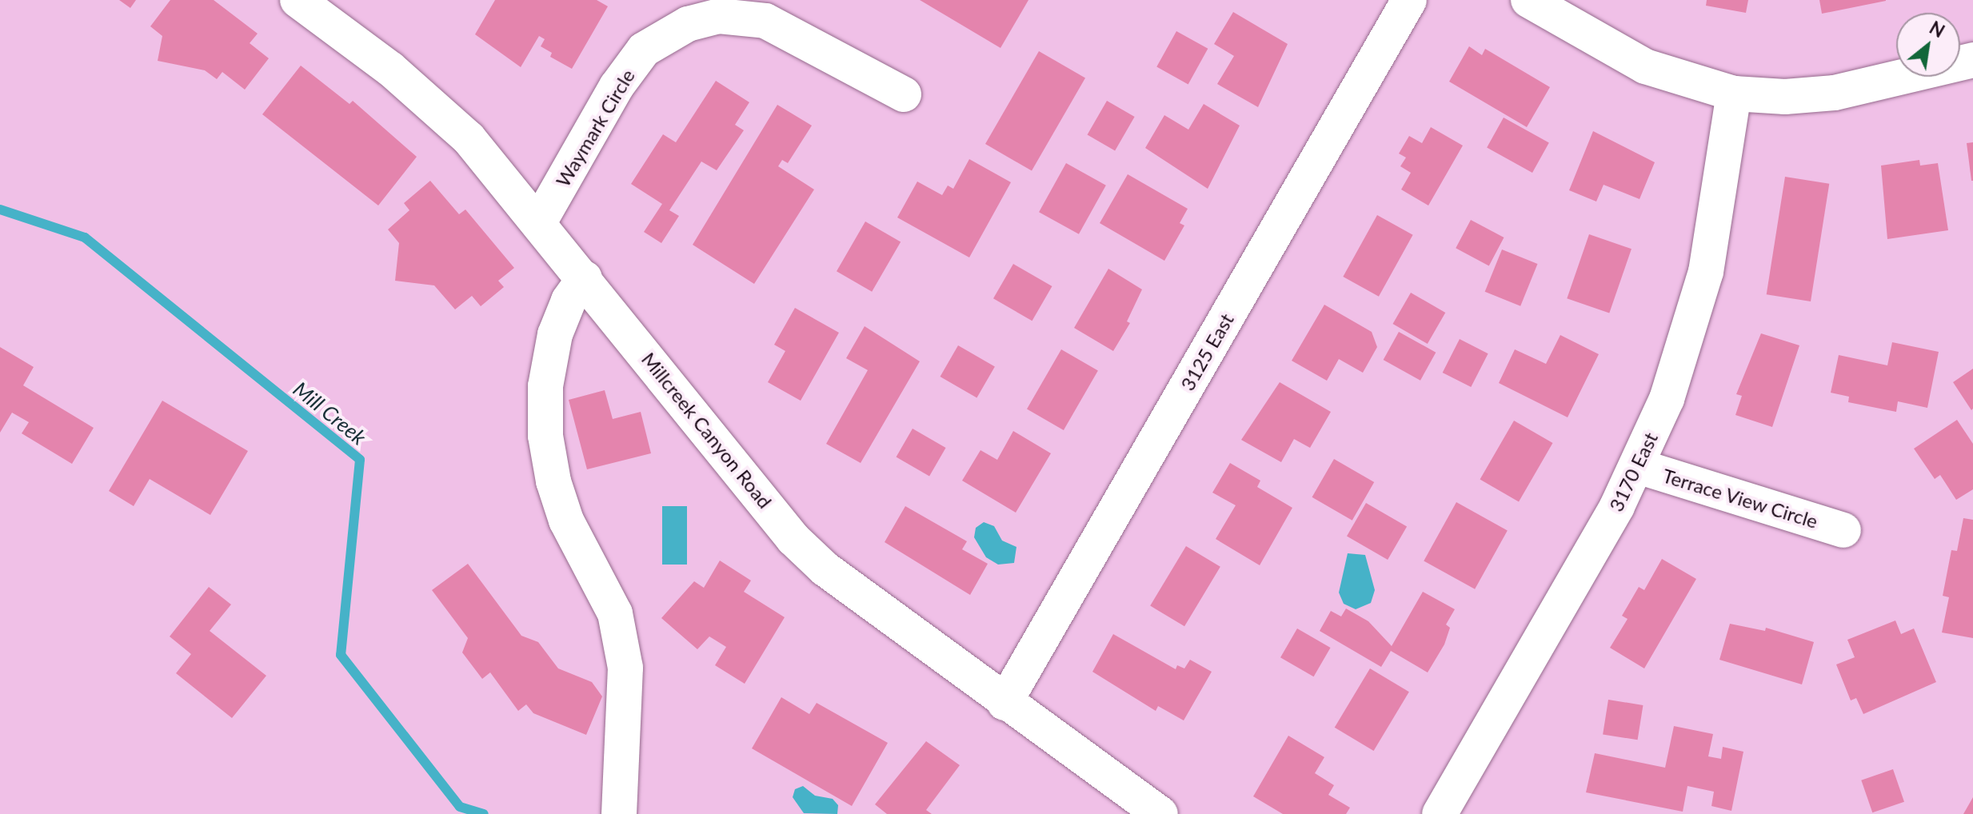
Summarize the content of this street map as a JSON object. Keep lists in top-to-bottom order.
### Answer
{
  "streets": {
    "street": [
      "Waymark Circle",
      "3125 East",
      "Millcreek Canyon Road",
      "3170 East",
      "Terrace View Circle"
    ]
  },
  "crossings": [
    ["Waymark Circle", "Millcreek Canyon Road"],
    ["3125 East", "Millcreek Canyon Road"],
    ["3170 East", "Terrace View Circle"]
  ],
  "water": ["Mill Creek"],
  "north": "top right"
}
